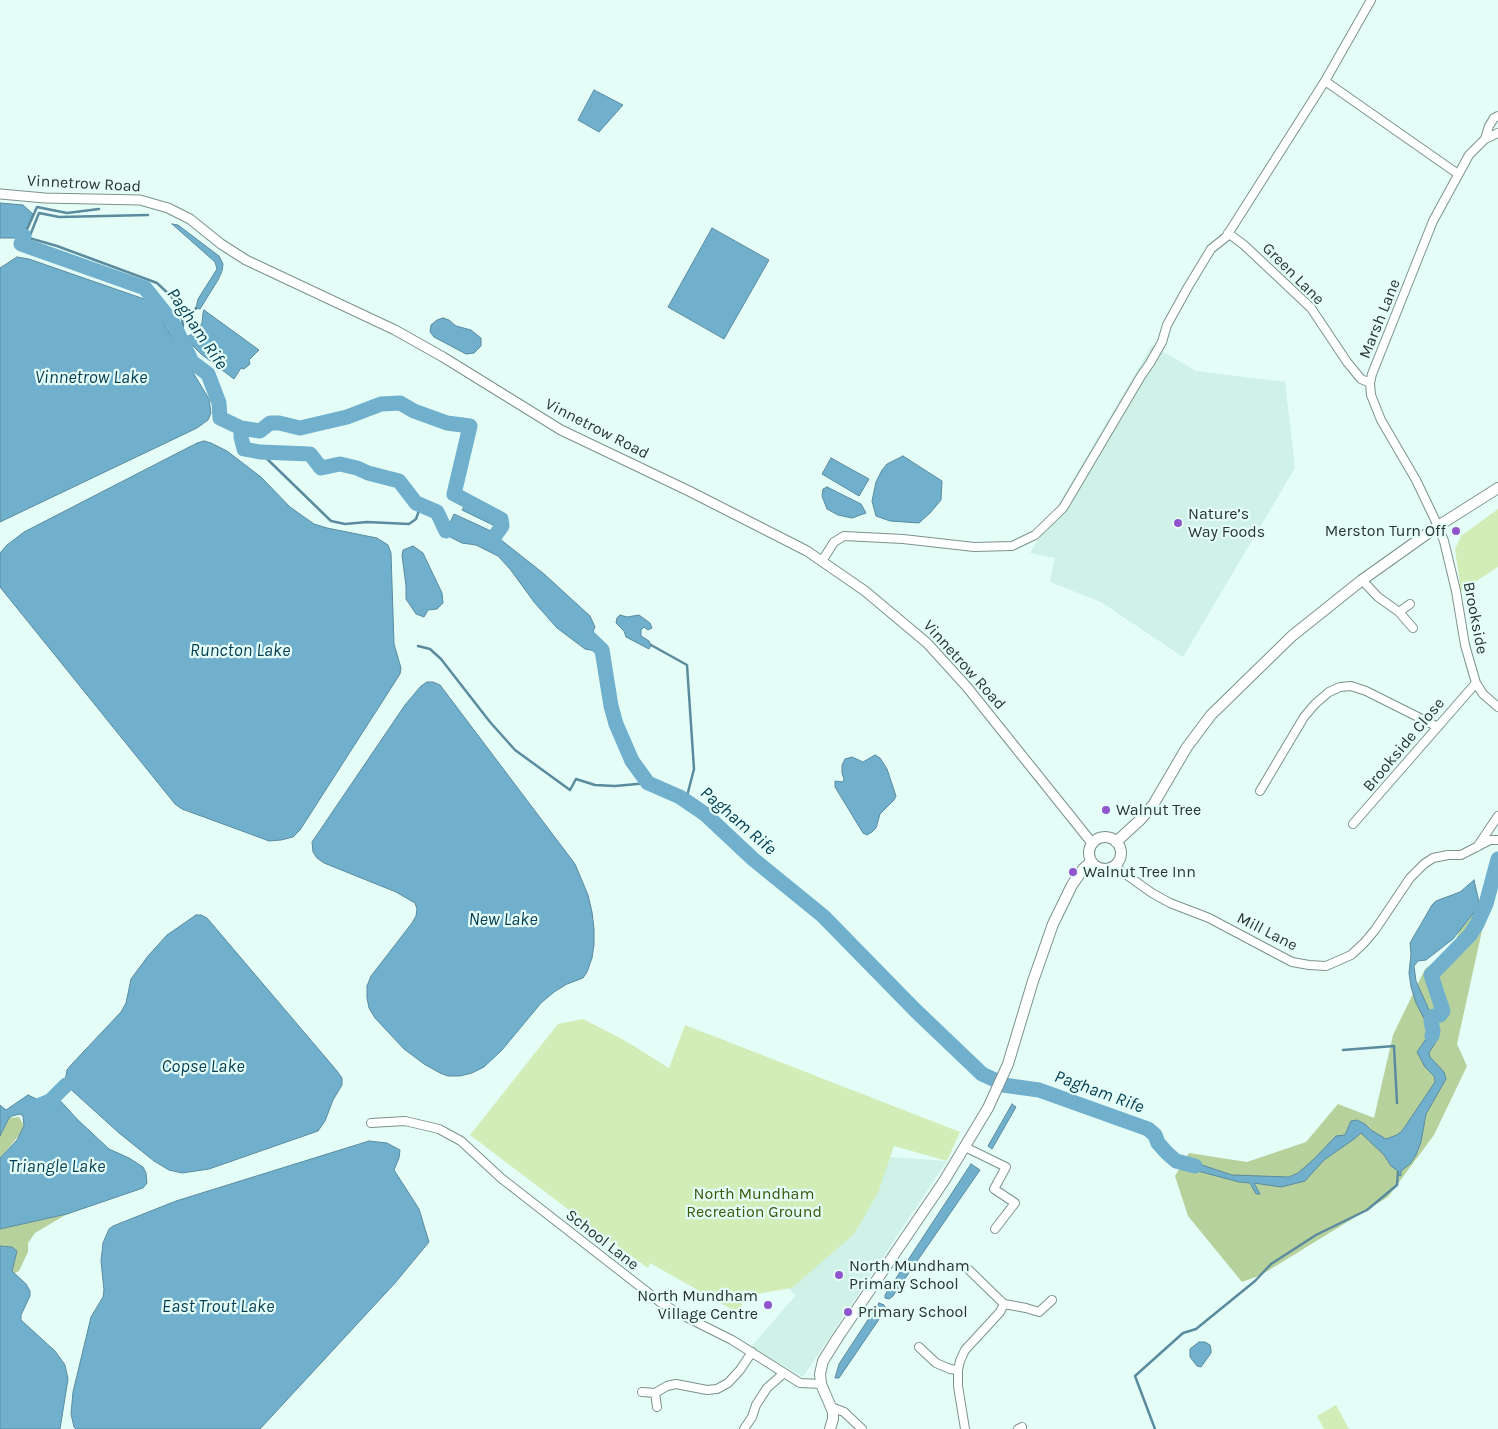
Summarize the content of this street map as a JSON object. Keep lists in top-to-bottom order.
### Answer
{
  "streets": {
    "street": [
      "Vinnetrow Road",
      "Green Lane",
      "Marsh Lane",
      "Brookside",
      "Brookside Close",
      "Mill Lane",
      "School Lane"
    ]
  },
  "crossings": [
    ["Vinnetrow Road", "Mill Lane"],
    ["Green Lane", "Marsh Lane"],
    ["Marsh Lane", "Brookside"],
    ["Brookside", "Brookside Close"]
  ],
  "water": [
    "Pagham Rife",
    "Vinnetrow Lake",
    "Runcton Lake",
    "New Lake",
    "Copse Lake",
    "Triangle Lake",
    "East Trout Lake"
  ],
  "parks": ["North Mundham Recreation Ground"],
  "places": [
    "Nature’s Way Foods",
    "Merston Turn Off",
    "Walnut Tree",
    "Walnut Tree Inn",
    "North Mundham Primary School",
    "North Mundham Village Centre",
    "Primary School"
  ]
}
